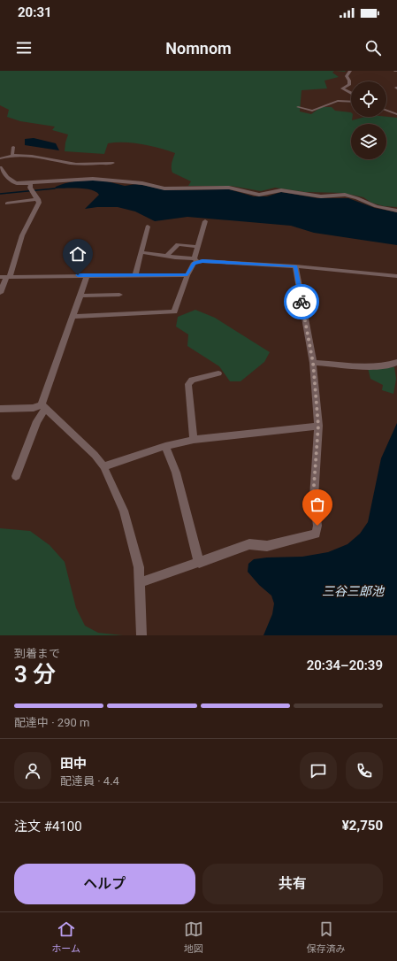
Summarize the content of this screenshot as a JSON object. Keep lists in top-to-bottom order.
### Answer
{
  "water": ["三谷三郎池"],
  "page": {
    "status": "20:31",
    "header": "Nomnom",
    "heading": ["3 分", "到着まで", "20:34–20:39"],
    "panel": [
      "田中",
      "配達員 · 4.4",
      "注文 #4100",
      "¥2,750"
    ],
    "bar": "配達中 · 290 m",
    "buttons": ["ヘルプ", "共有"],
    "tabs": ["ホーム", "地図", "保存済み"]
  }
}
